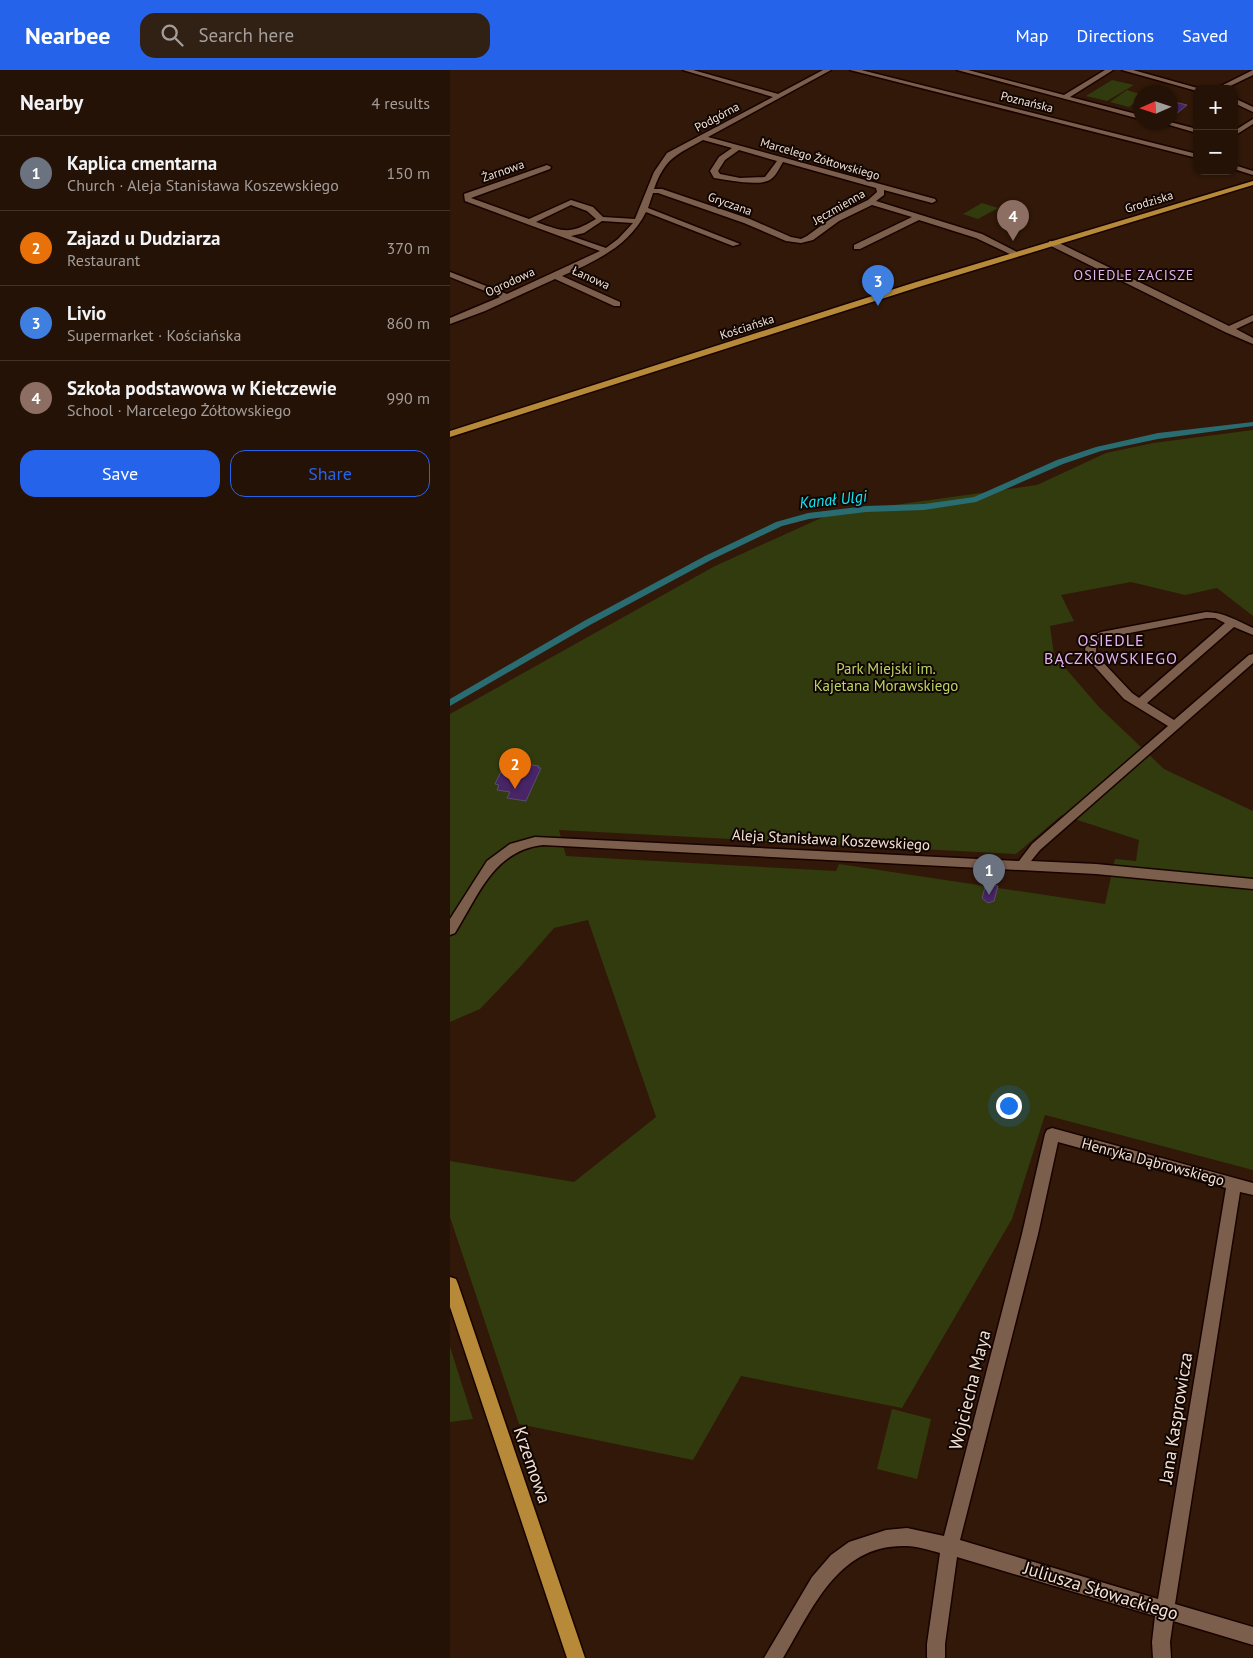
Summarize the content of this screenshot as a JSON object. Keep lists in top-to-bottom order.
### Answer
{
  "streets": {
    "main road": ["Grodziska", "Kościańska", "Krzemowa"],
    "street": [
      "Poznańska",
      "Podgórna",
      "Marcelego Żółtowskiego",
      "Żarnowa",
      "Gryczana",
      "Jęczmienna",
      "Łanowa",
      "Ogrodowa",
      "Aleja Stanisława Koszewskiego",
      "Henryka Dąbrowskiego",
      "Wojciecha Maya",
      "Jana Kasprowicza",
      "Juliusza Słowackiego"
    ]
  },
  "crossings": [
    ["Podgórna", "Marcelego Żółtowskiego"],
    ["Podgórna", "Gryczana"],
    ["Podgórna", "Ogrodowa"],
    ["Marcelego Żółtowskiego", "Jęczmienna"],
    ["Marcelego Żółtowskiego", "Kościańska"],
    ["Grodziska", "Kościańska"],
    ["Gryczana", "Jęczmienna"],
    ["Łanowa", "Ogrodowa"],
    ["Henryka Dąbrowskiego", "Wojciecha Maya"],
    ["Henryka Dąbrowskiego", "Jana Kasprowicza"],
    ["Wojciecha Maya", "Juliusza Słowackiego"],
    ["Jana Kasprowicza", "Juliusza Słowackiego"]
  ],
  "districts": ["OSIEDLE ZACISZE", "OSIEDLE BĄCZKOWSKIEGO"],
  "water": ["Kanał Ulgi"],
  "parks": ["Park Miejski im. Kajetana Morawskiego"],
  "north": "left",
  "page": {
    "header": "Nearbee",
    "search": "Search here",
    "nav": ["Map", "Directions", "Saved"],
    "heading": ["Nearby", "4 results"],
    "map_buttons": ["+", "−"],
    "list": [
      {
        "mark": "1",
        "name": "Kaplica cmentarna",
        "note": "Church · Aleja Stanisława Koszewskiego",
        "value": "150 m"
      },
      {
        "mark": "2",
        "name": "Zajazd u Dudziarza",
        "note": "Restaurant",
        "value": "370 m"
      },
      {
        "mark": "3",
        "name": "Livio",
        "note": "Supermarket · Kościańska",
        "value": "860 m"
      },
      {
        "mark": "4",
        "name": "Szkoła podstawowa w Kiełczewie",
        "note": "School · Marcelego Żółtowskiego",
        "value": "990 m"
      }
    ],
    "pins": [
      "4",
      "3",
      "2",
      "1"
    ],
    "buttons": ["Save", "Share"]
  }
}
